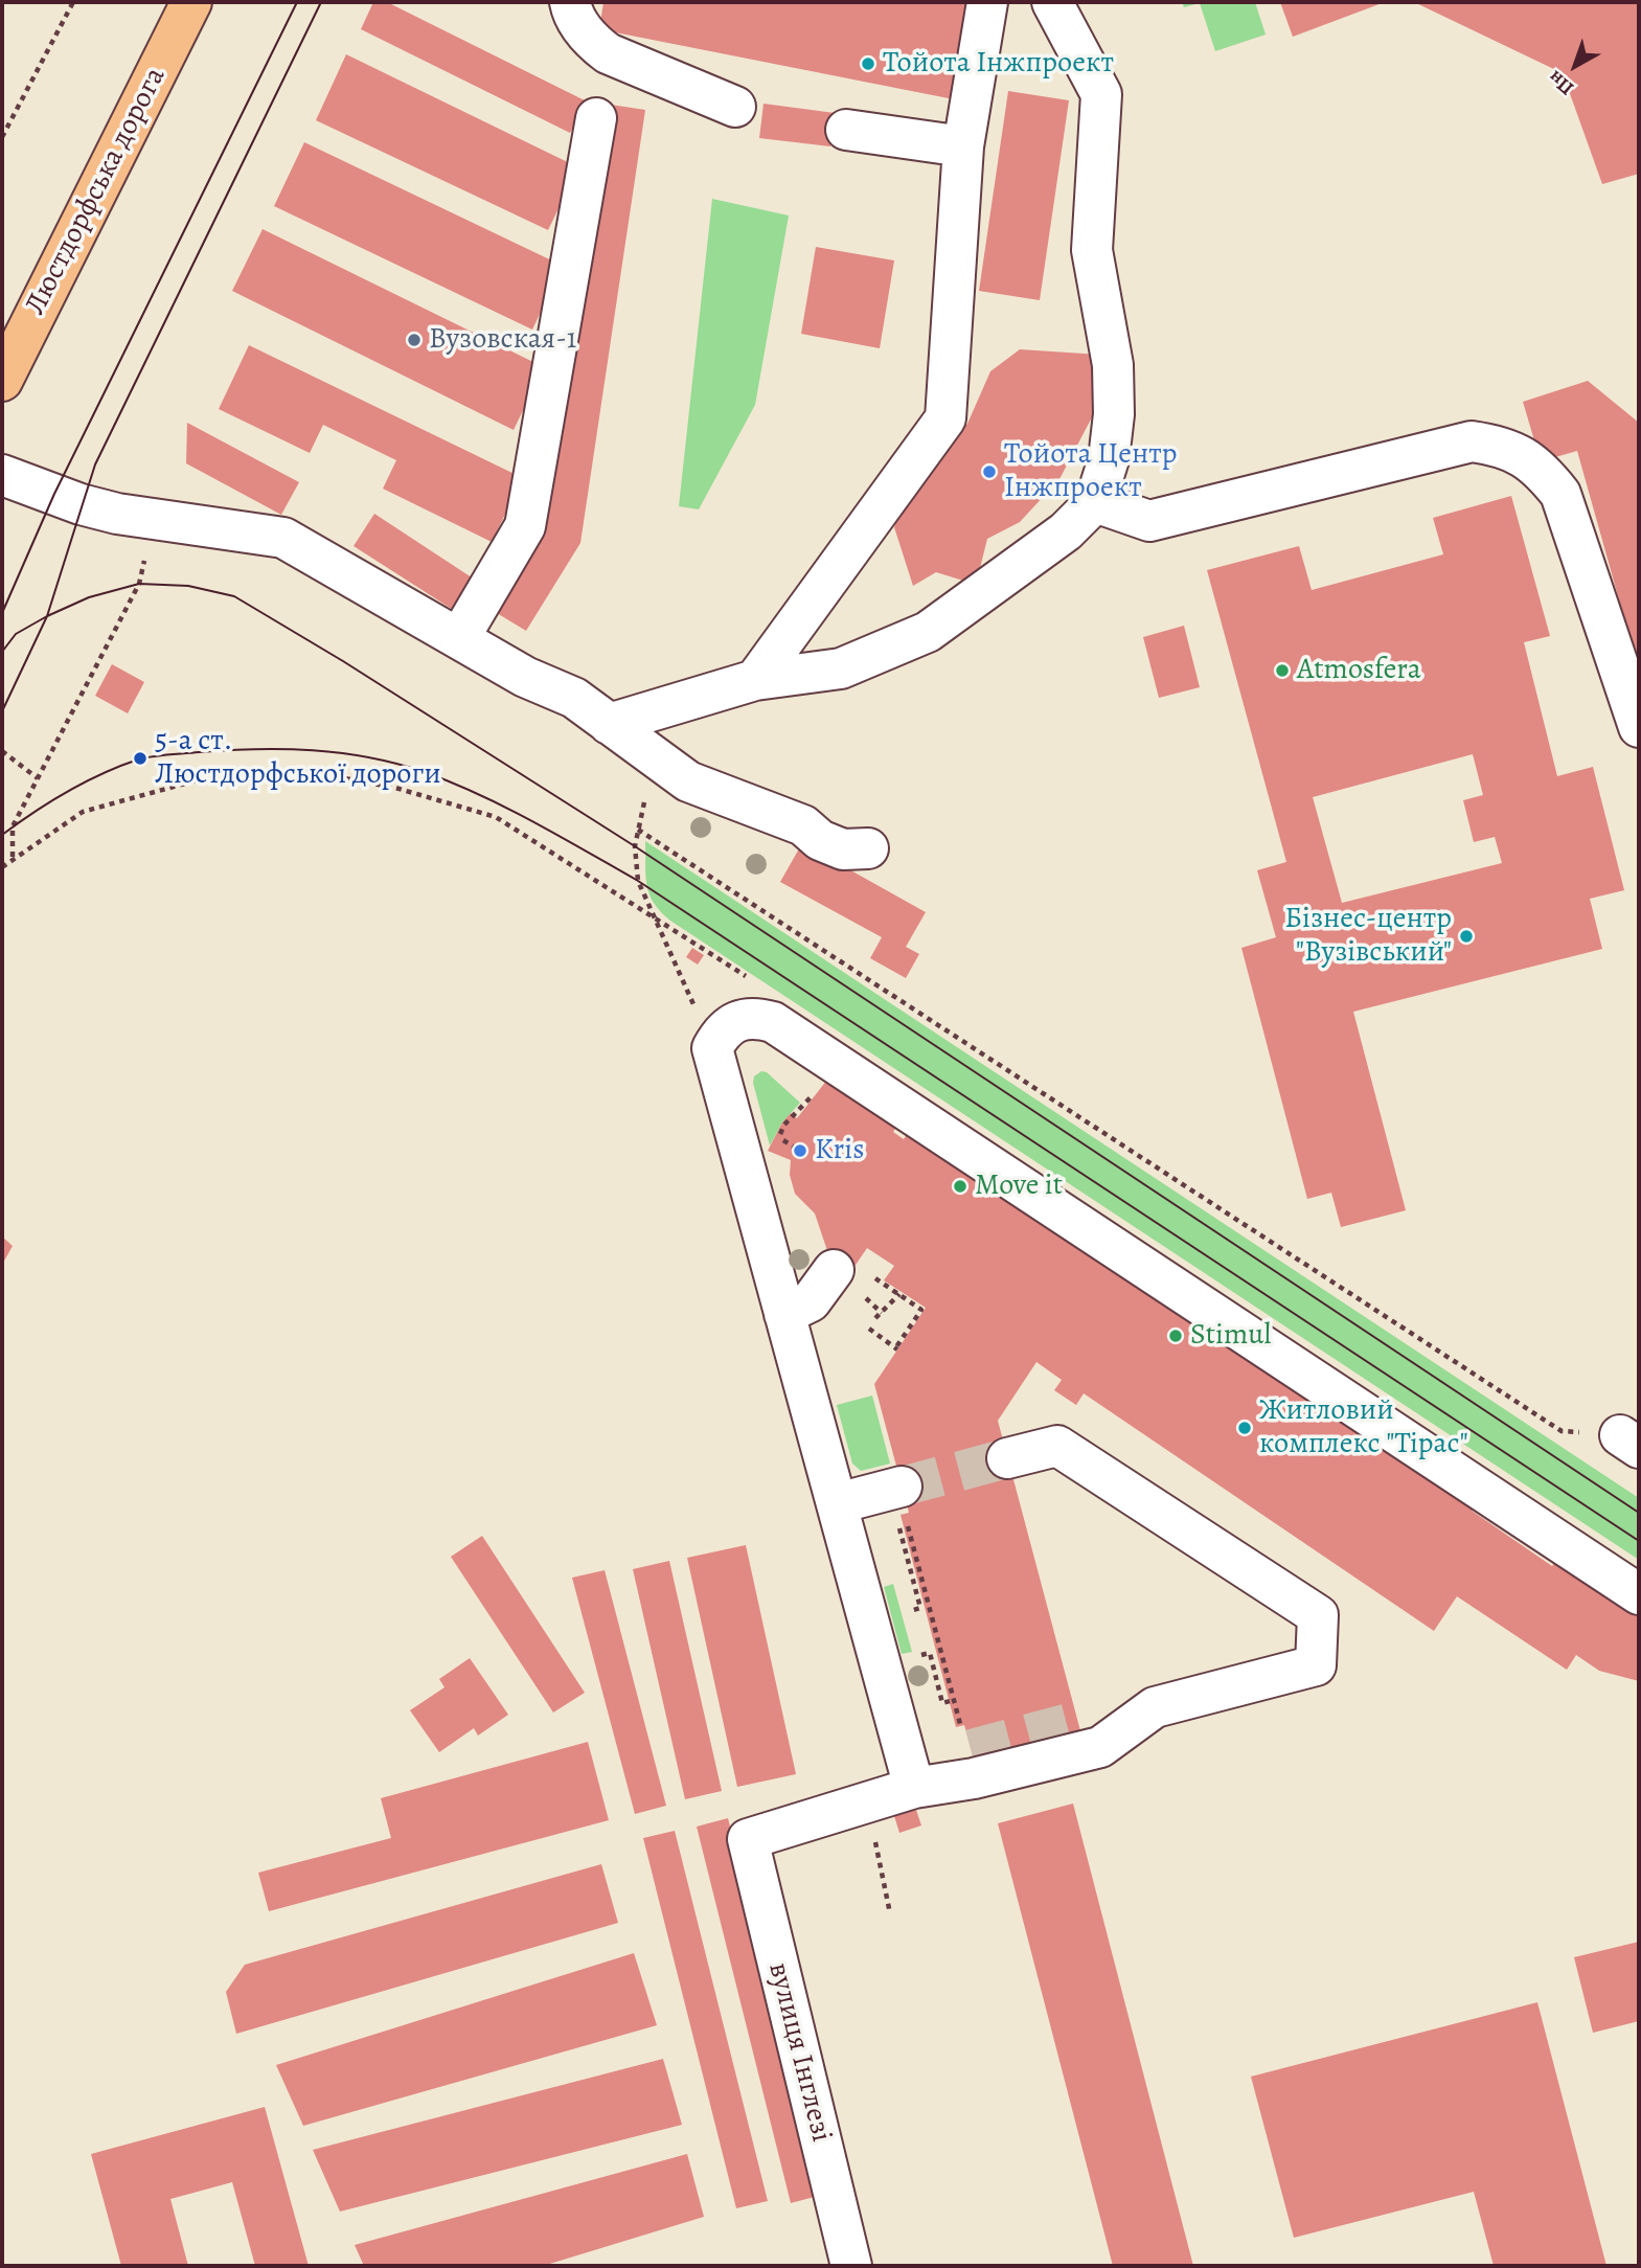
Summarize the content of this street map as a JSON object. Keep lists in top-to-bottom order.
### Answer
{
  "streets": {
    "main road": ["Люстдорфська дорога"],
    "street": ["вулиця Інглезі"]
  },
  "places": [
    "Тойота Інжпроект",
    "Вузовская-1",
    "Тойота Центр Інжпроект",
    "Atmosfera",
    "5-а ст. Люстдорфської дороги",
    "Бізнес-центр \"Вузівський\"",
    "Kris",
    "Move it",
    "Stimul",
    "Житловий комплекс \"Тірас\""
  ],
  "north": "bottom left"
}
